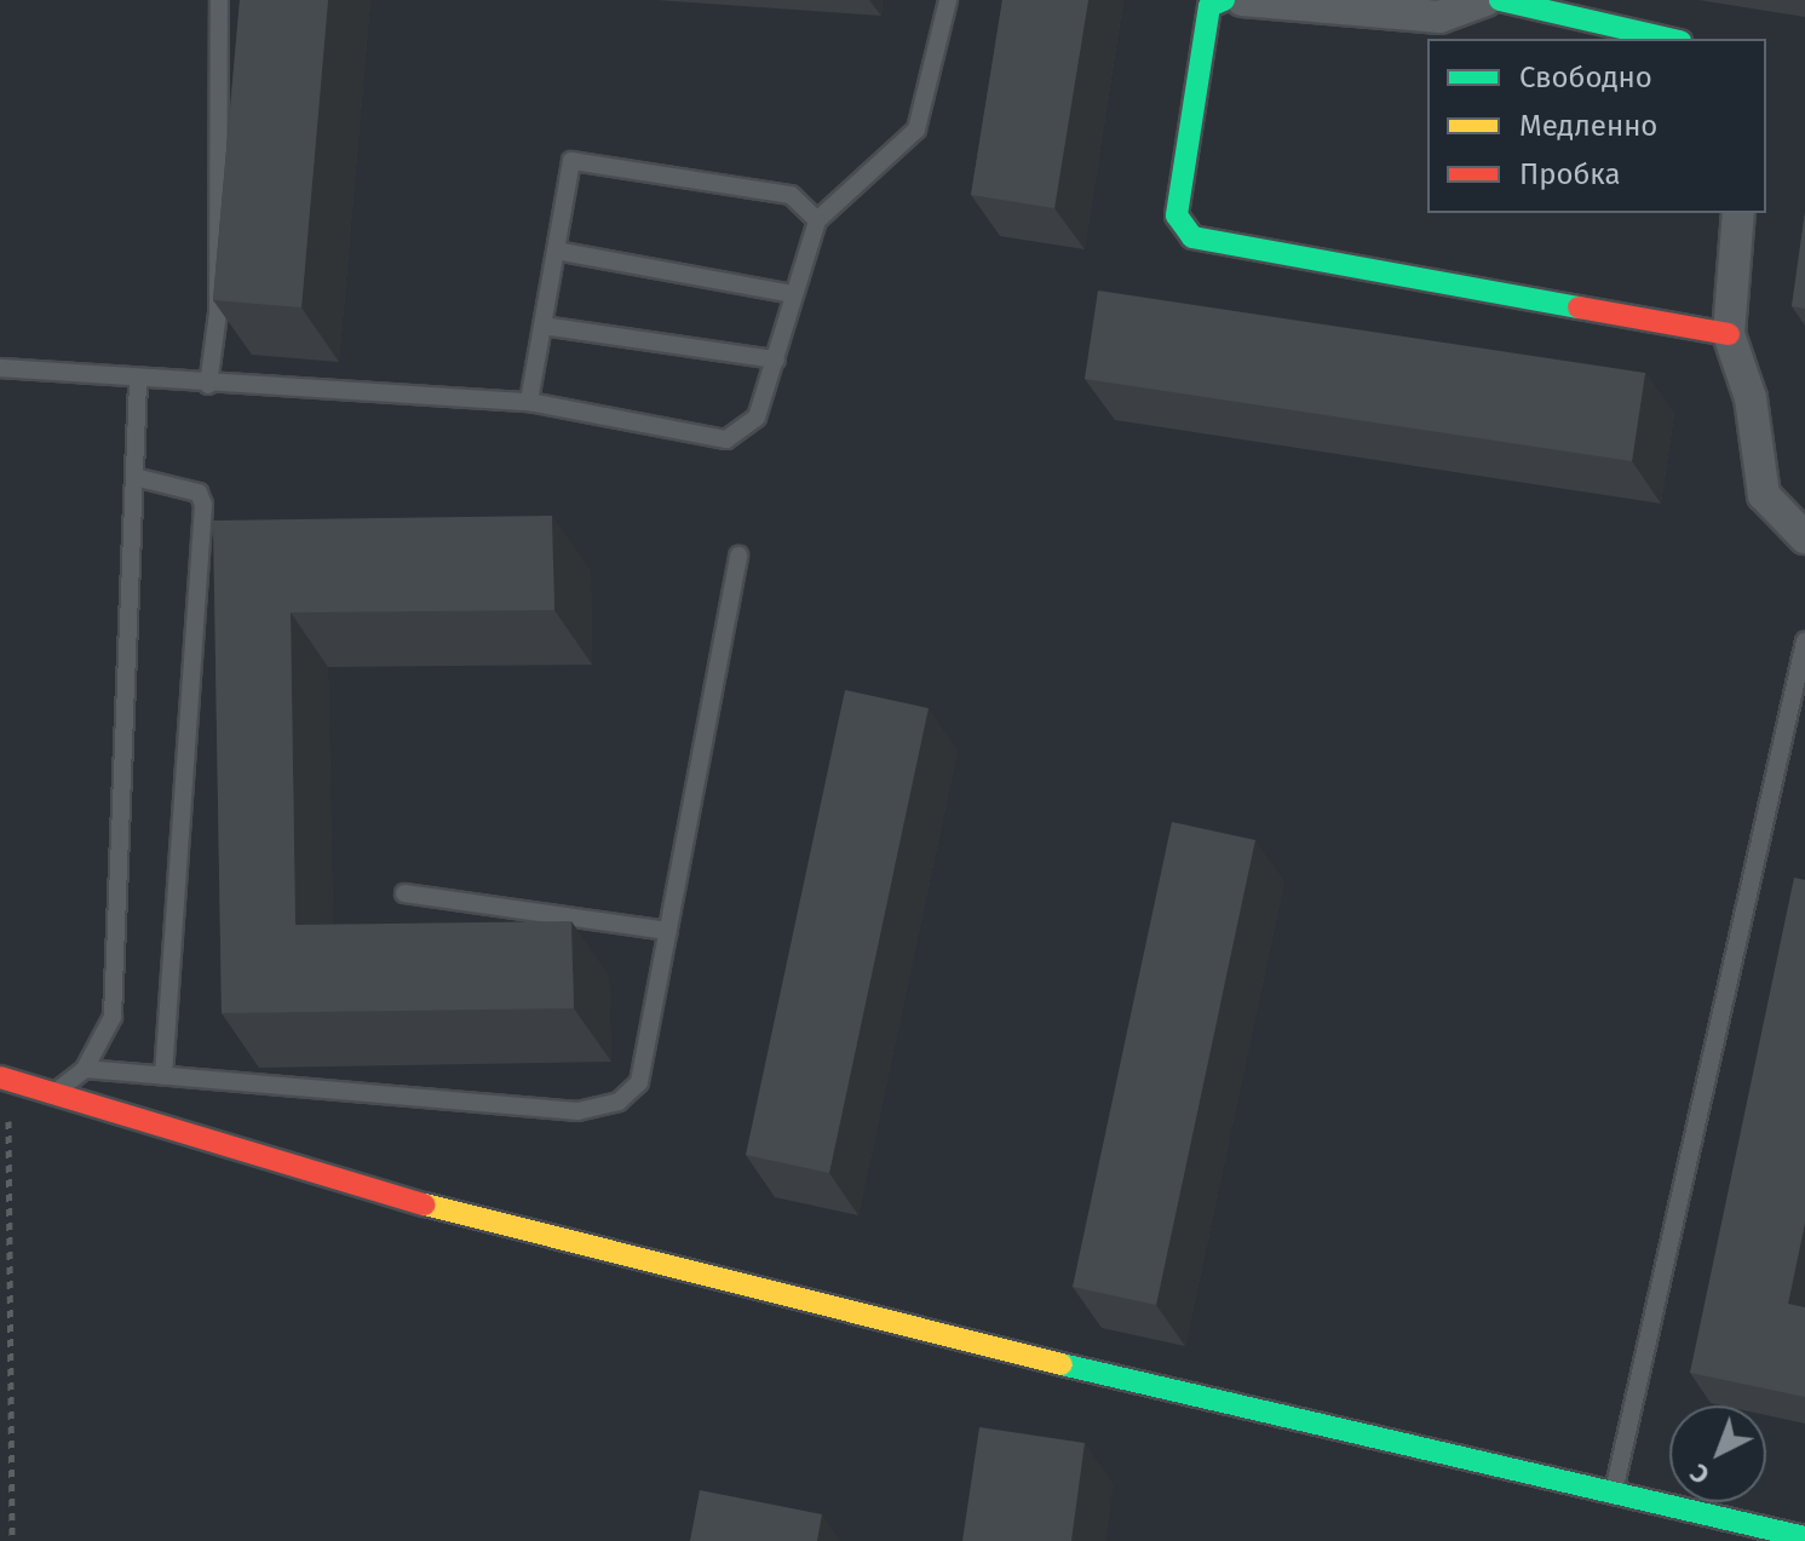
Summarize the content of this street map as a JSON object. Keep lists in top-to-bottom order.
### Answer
{
  "legend": ["Свободно", "Медленно", "Пробка"],
  "north": "bottom left"
}
